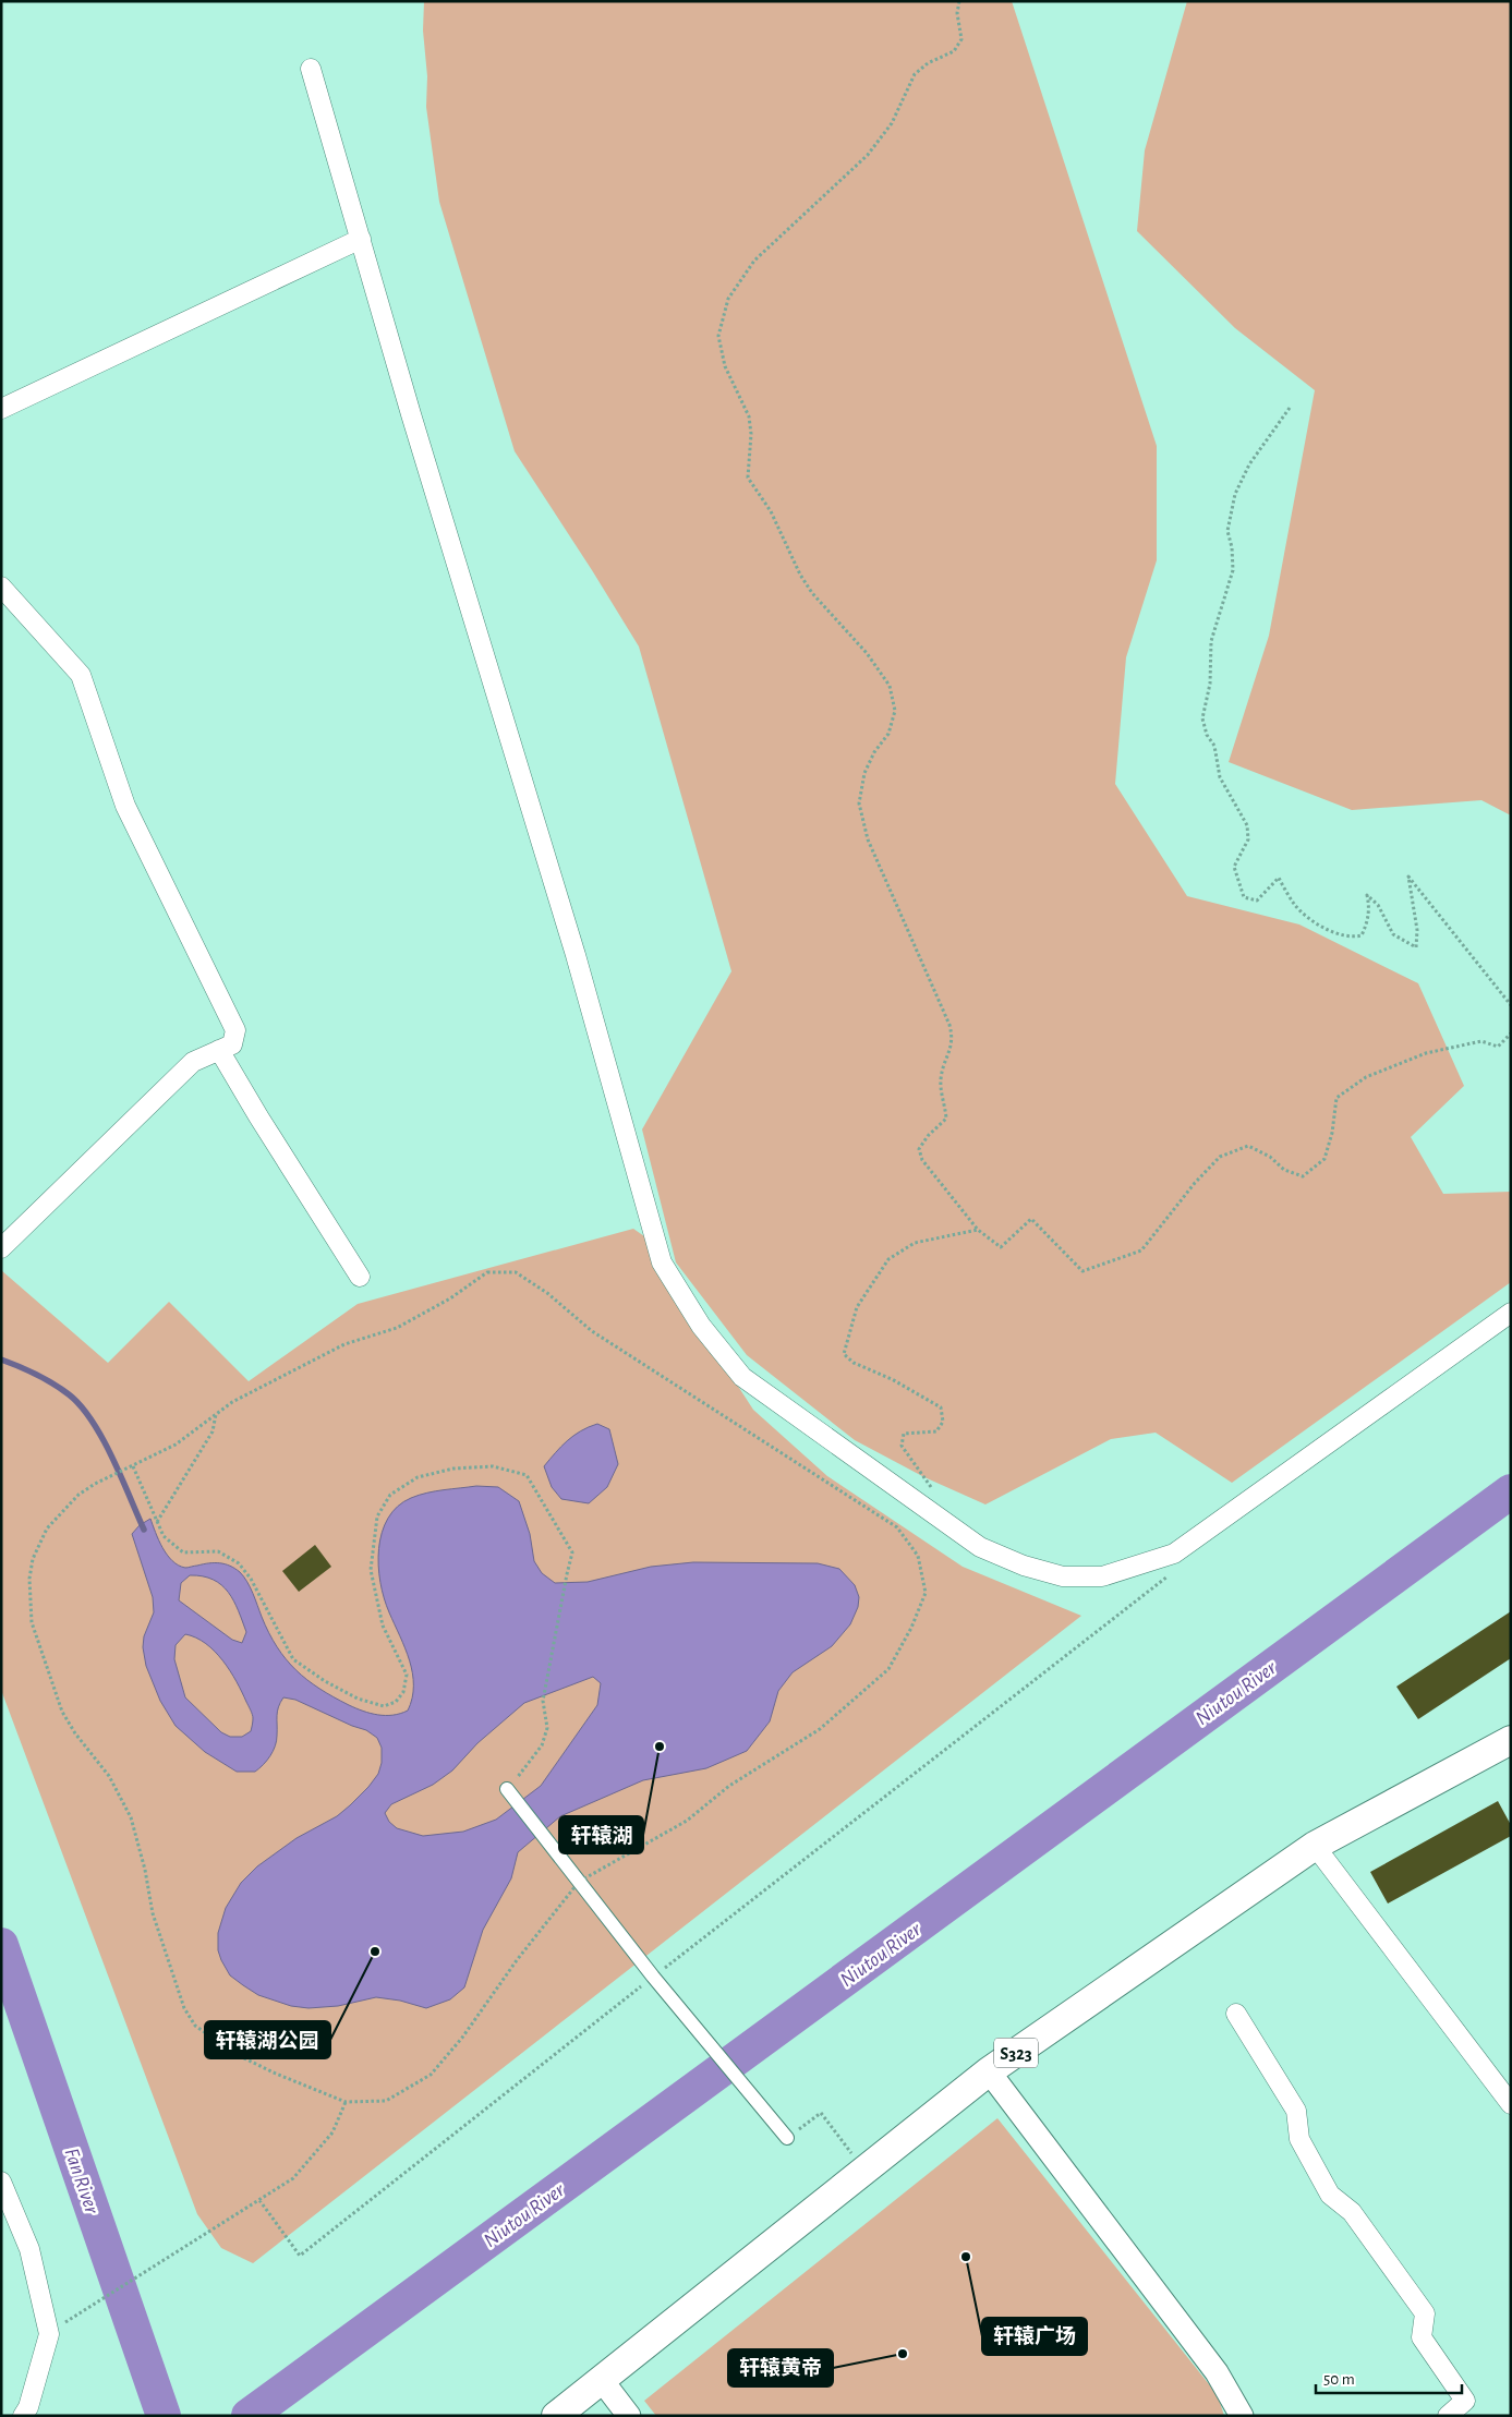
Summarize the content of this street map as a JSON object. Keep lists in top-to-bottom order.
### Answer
{
  "streets": {
    "main road": ["S323"]
  },
  "water": ["Niutou River", "Fan River"],
  "places": [
    "轩辕湖",
    "轩辕湖公园",
    "轩辕广场",
    "轩辕黄帝"
  ],
  "scale_bar": "50 m"
}
